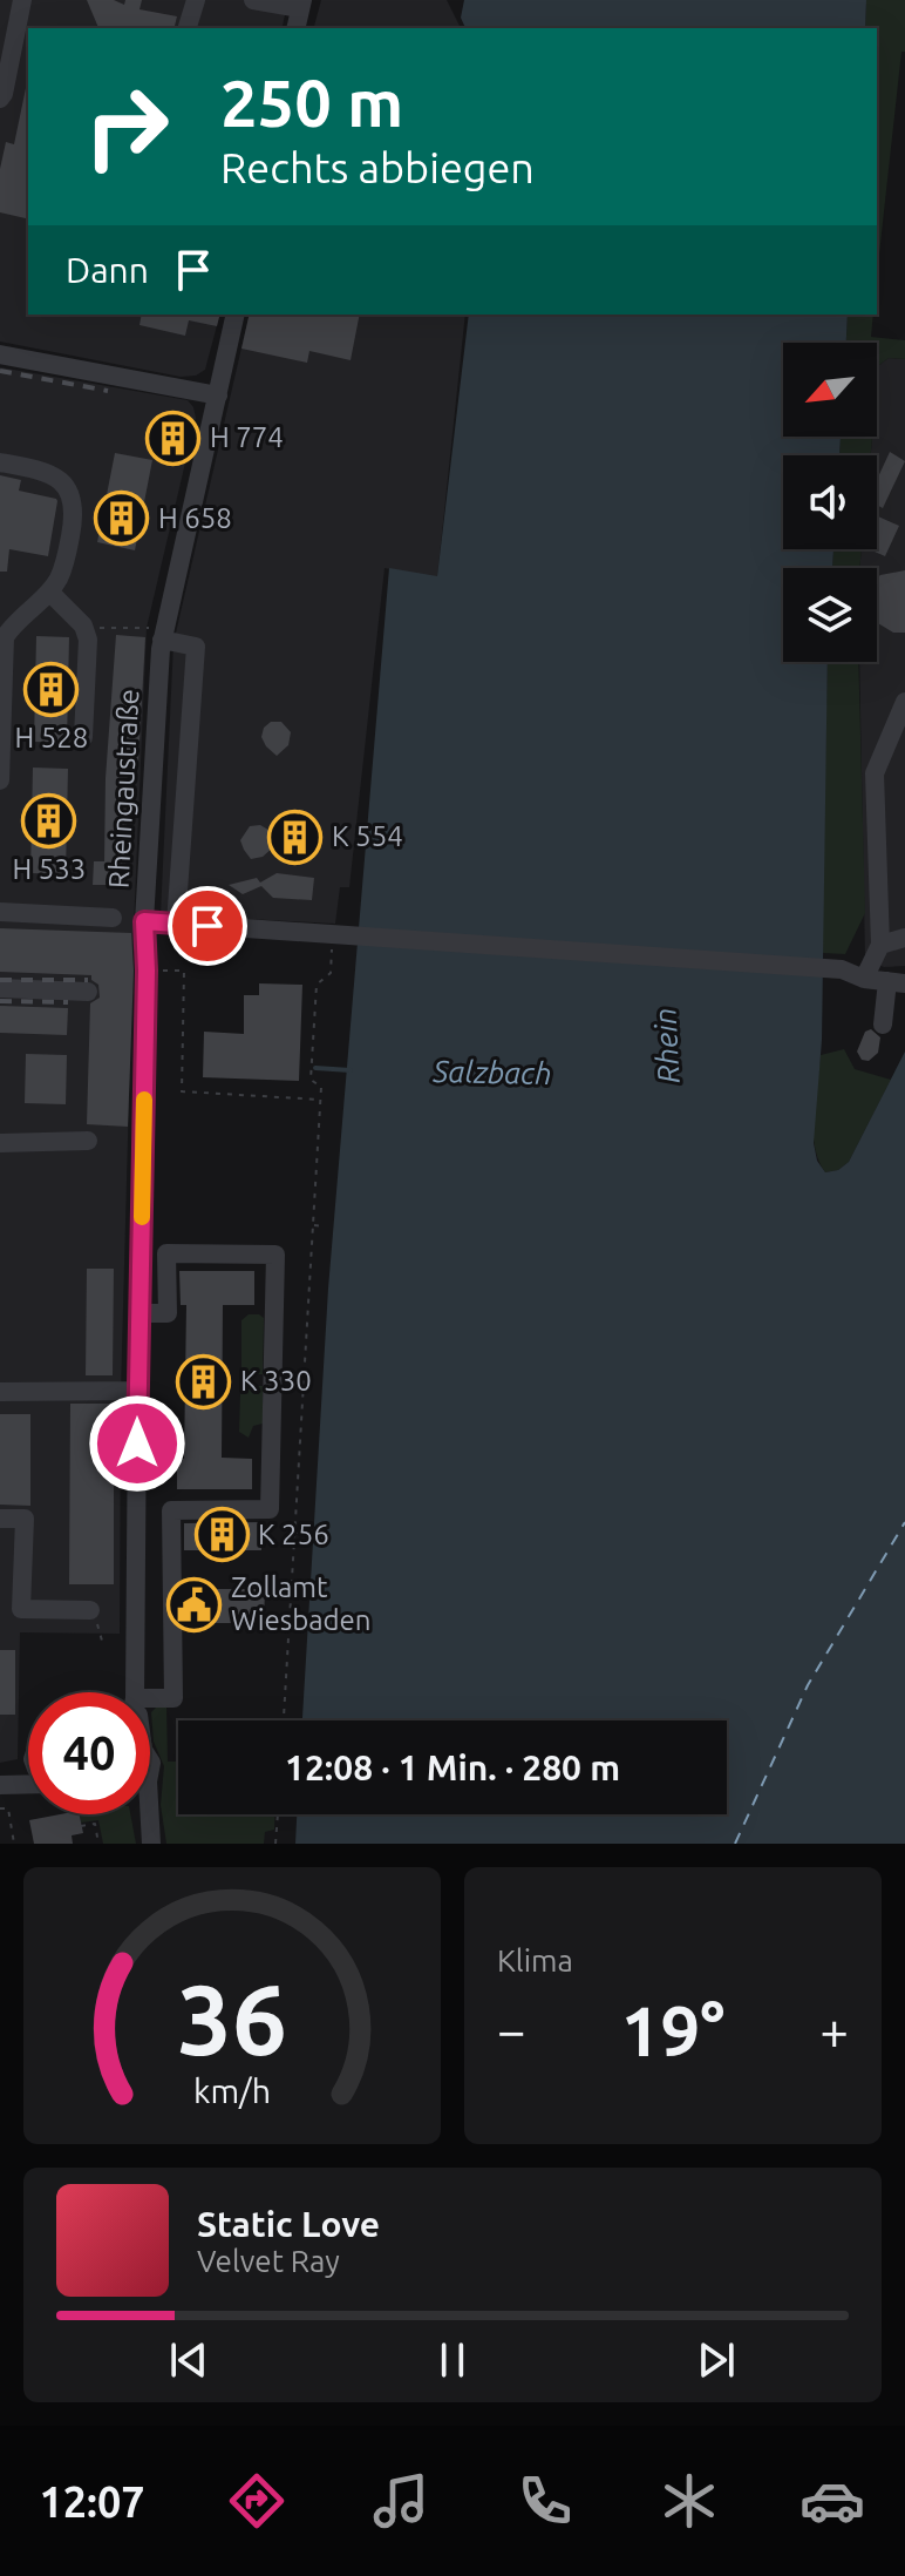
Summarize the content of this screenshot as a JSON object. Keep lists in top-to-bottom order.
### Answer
{
  "streets": {
    "street": ["Rheingaustraße"]
  },
  "water": ["Rhein", "Salzbach"],
  "places": {
    "building": [
      "H 774",
      "H 658",
      "H 528",
      "H 533",
      "K 554",
      "K 330",
      "K 256"
    ],
    "public building": ["Zollamt Wiesbaden"]
  },
  "north": "bottom left",
  "page": {
    "turn": ["250 m", "Rechts abbiegen"],
    "then": "Dann",
    "limit": "40",
    "trip": "12:08 · 1 Min. · 280 m",
    "tile": "Klima",
    "heat": ["−", "19°", "+"],
    "song": ["Static Love", "Velvet Ray"],
    "tabs": "12:07",
    "gauge": ["36", "km/h"]
  }
}
